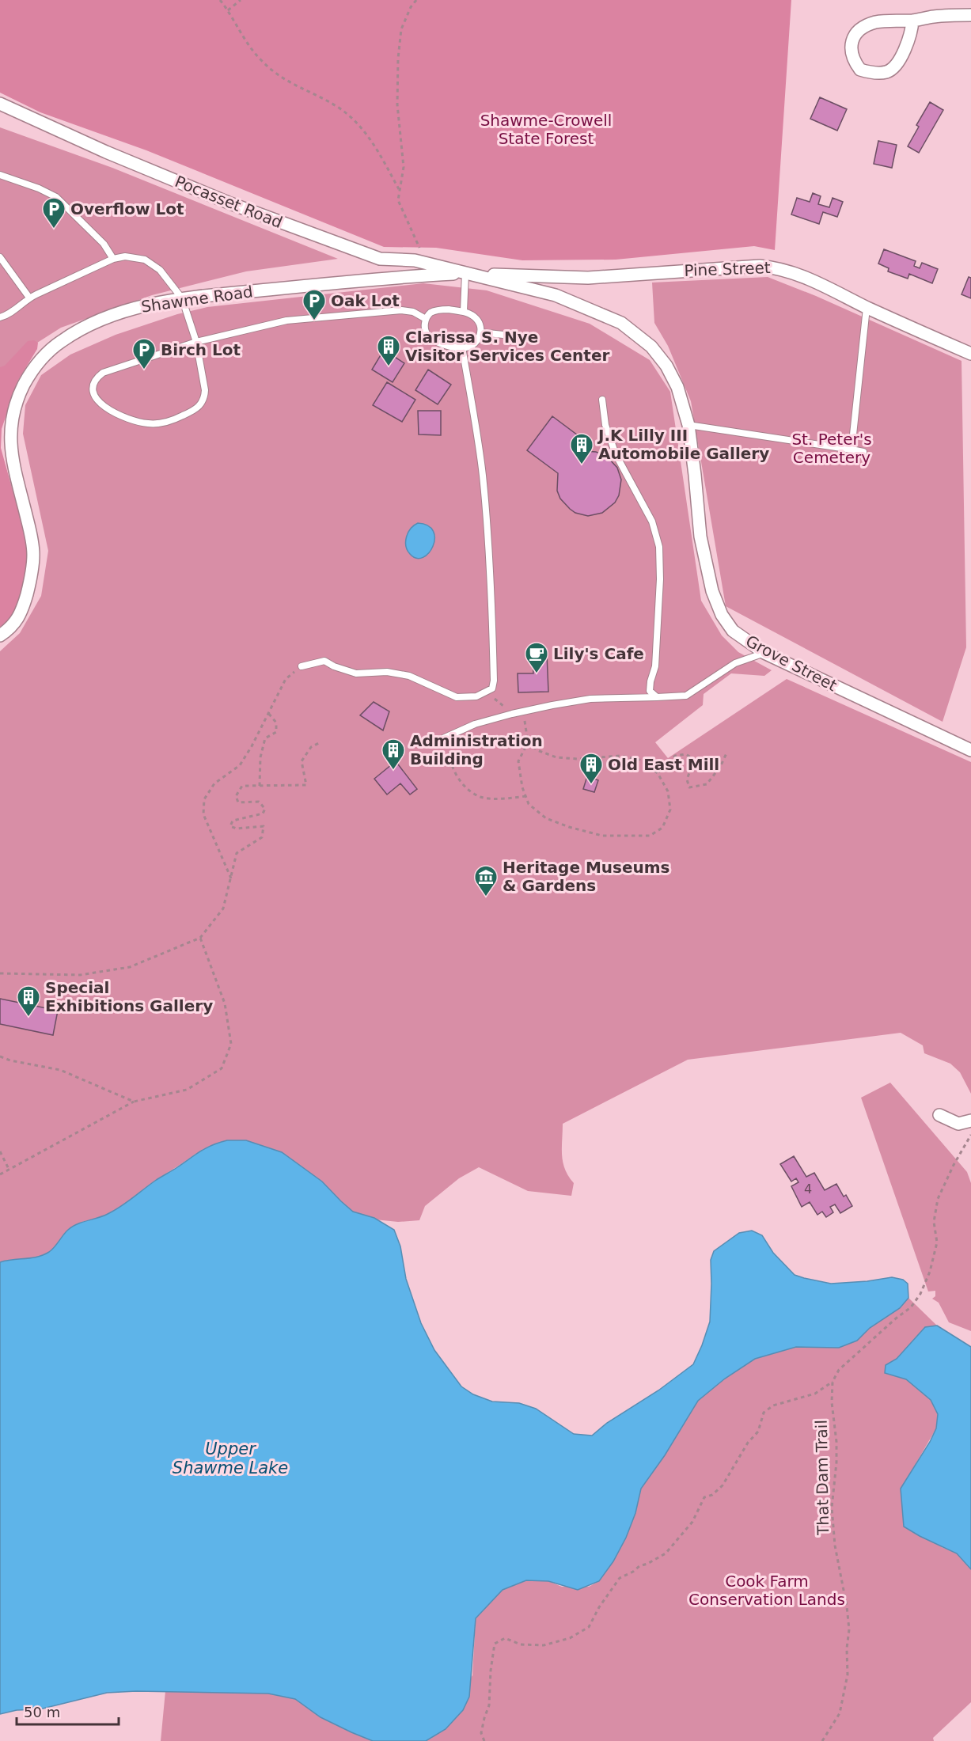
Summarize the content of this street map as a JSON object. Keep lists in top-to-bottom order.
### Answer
{
  "streets": {
    "street": [
      "Pocasset Road",
      "Pine Street",
      "Shawme Road",
      "Grove Street"
    ],
    "path": ["That Dam Trail"]
  },
  "crossings": [
    ["Pocasset Road", "Pine Street"],
    ["Pocasset Road", "Shawme Road"],
    ["Pocasset Road", "Grove Street"],
    ["Pine Street", "Shawme Road"],
    ["Pine Street", "Grove Street"],
    ["Shawme Road", "Grove Street"]
  ],
  "water": ["Upper Shawme Lake"],
  "parks": ["Shawme-Crowell State Forest", "St. Peter's Cemetery", "Cook Farm Conservation Lands"],
  "places": {
    "parking": ["Overflow Lot", "Oak Lot", "Birch Lot"],
    "building": [
      "Clarissa S. Nye Visitor Services Center",
      "J.K Lilly III Automobile Gallery",
      "Administration Building",
      "Old East Mill",
      "Special Exhibitions Gallery"
    ],
    "cafe": ["Lily's Cafe"],
    "museum": ["Heritage Museums & Gardens"]
  },
  "house_numbers": ["4"],
  "scale_bar": "50 m"
}
